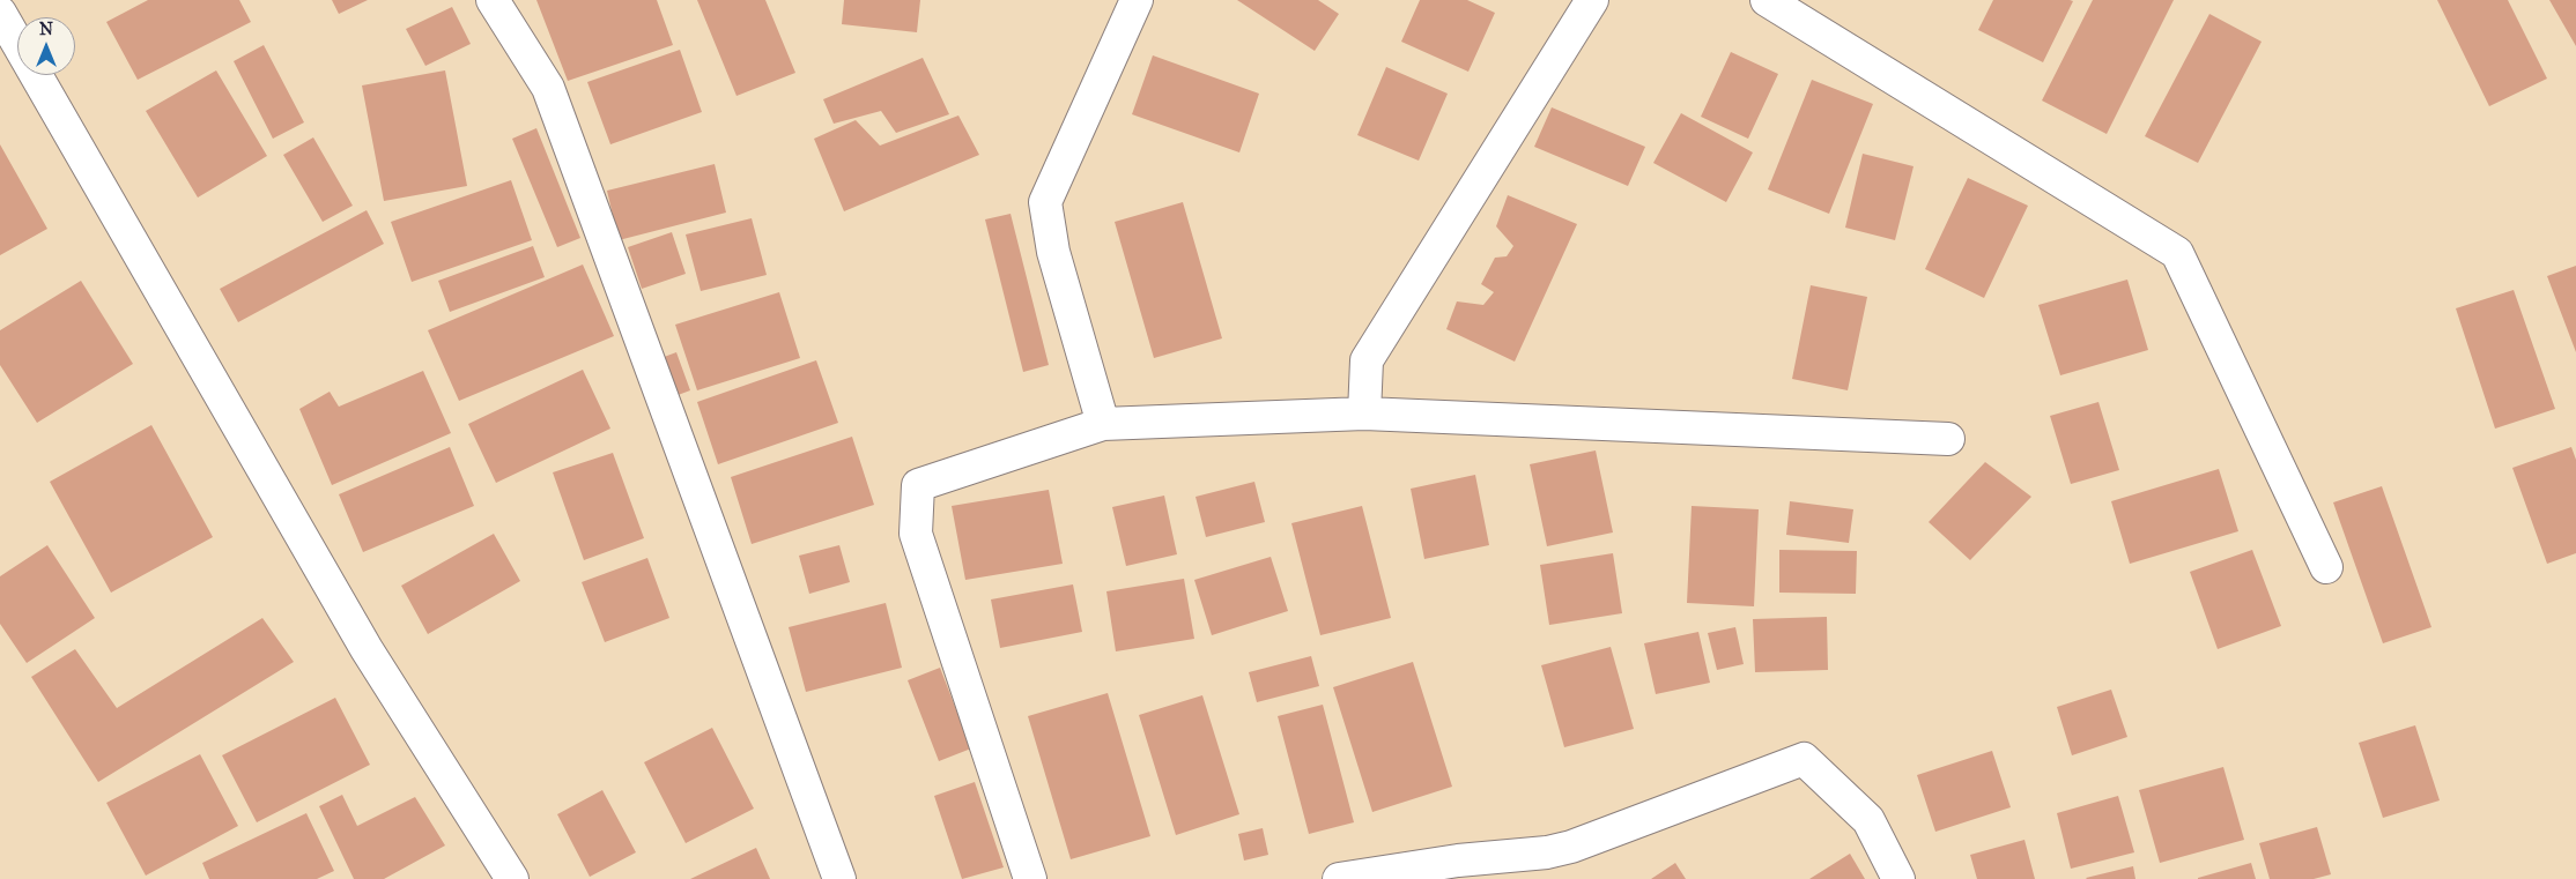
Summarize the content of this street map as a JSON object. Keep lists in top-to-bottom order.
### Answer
{
  "north": "top"
}
